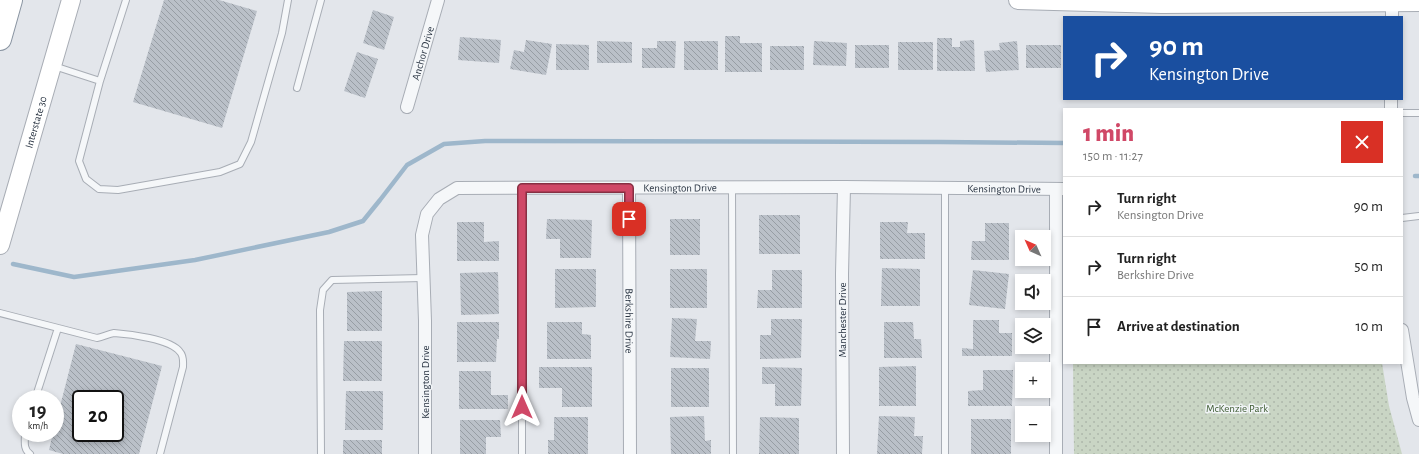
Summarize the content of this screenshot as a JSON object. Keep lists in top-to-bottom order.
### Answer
{
  "streets": {
    "street": [
      "Anchor Drive",
      "Interstate 30",
      "Kensington Drive",
      "Manchester Drive",
      "Berkshire Drive"
    ]
  },
  "crossings": [
    ["Kensington Drive", "Manchester Drive"],
    ["Kensington Drive", "Berkshire Drive"]
  ],
  "parks": ["McKenzie Park"],
  "north": "top left",
  "page": {
    "turn": ["90 m", "Kensington Drive"],
    "heading": ["1 min", "150 m · 11:27"],
    "list": [
      {
        "name": "Turn right",
        "note": "Kensington Drive",
        "value": "90 m"
      },
      {
        "name": "Turn right",
        "note": "Berkshire Drive",
        "value": "50 m"
      },
      {
        "name": "Arrive at destination",
        "value": "10 m"
      }
    ],
    "map_buttons": ["+", "−"],
    "speed": "19 km/h",
    "limit": "20"
  }
}
